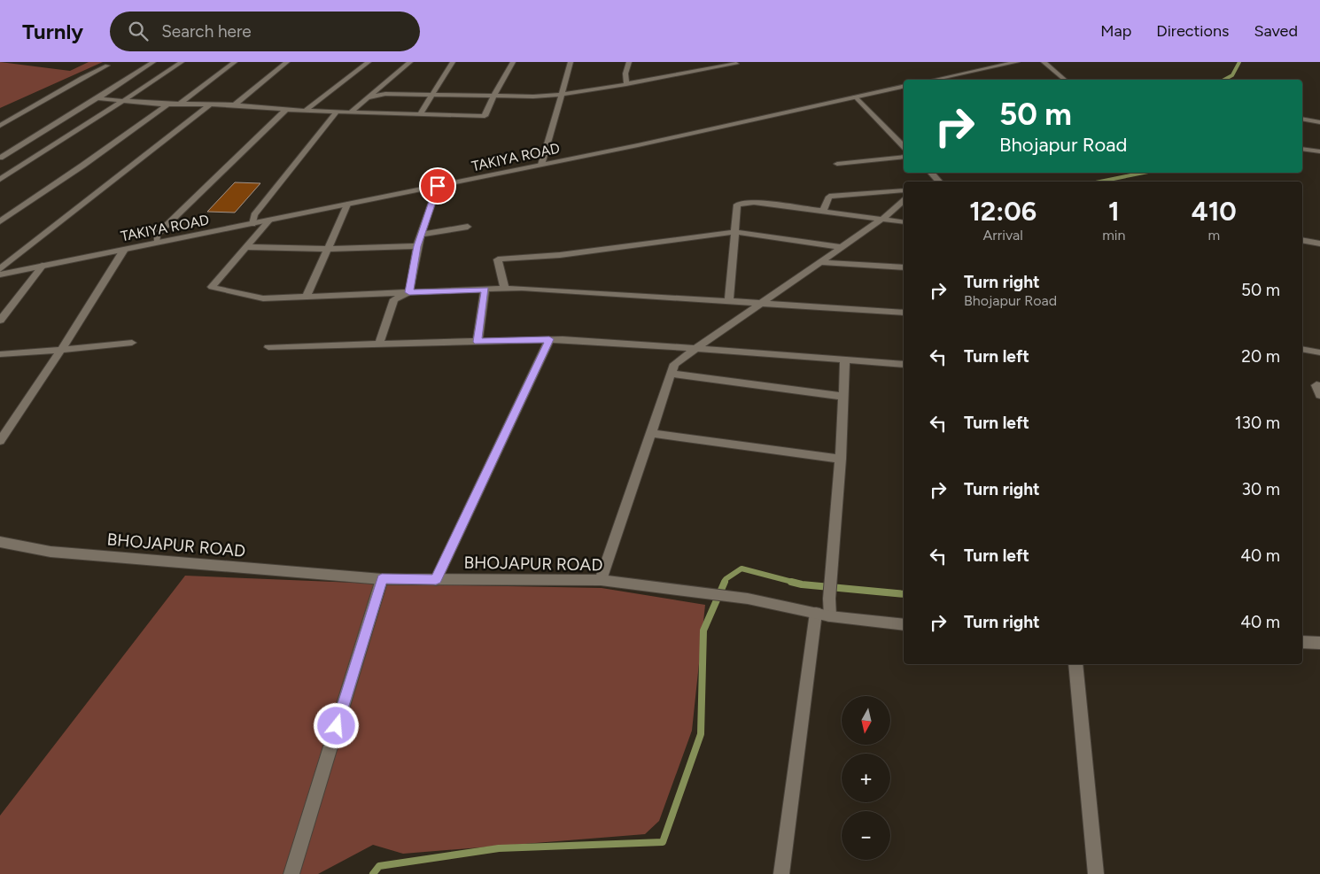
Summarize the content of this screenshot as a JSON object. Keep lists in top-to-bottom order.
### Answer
{
  "streets": {
    "street": ["TAKIYA ROAD", "BHOJAPUR ROAD"]
  },
  "north": "bottom",
  "page": {
    "header": "Turnly",
    "search": "Search here",
    "nav": ["Map", "Directions", "Saved"],
    "turn": ["50 m", "Bhojapur Road"],
    "eta": [
      "12:06",
      "Arrival",
      "1",
      "min",
      "410",
      "m"
    ],
    "list": [
      {
        "name": "Turn right",
        "note": "Bhojapur Road",
        "value": "50 m"
      },
      {
        "name": "Turn left",
        "value": "20 m"
      },
      {
        "name": "Turn left",
        "value": "130 m"
      },
      {
        "name": "Turn right",
        "value": "30 m"
      },
      {
        "name": "Turn left",
        "value": "40 m"
      },
      {
        "name": "Turn right",
        "value": "40 m"
      }
    ],
    "map_buttons": ["+", "−"]
  }
}
